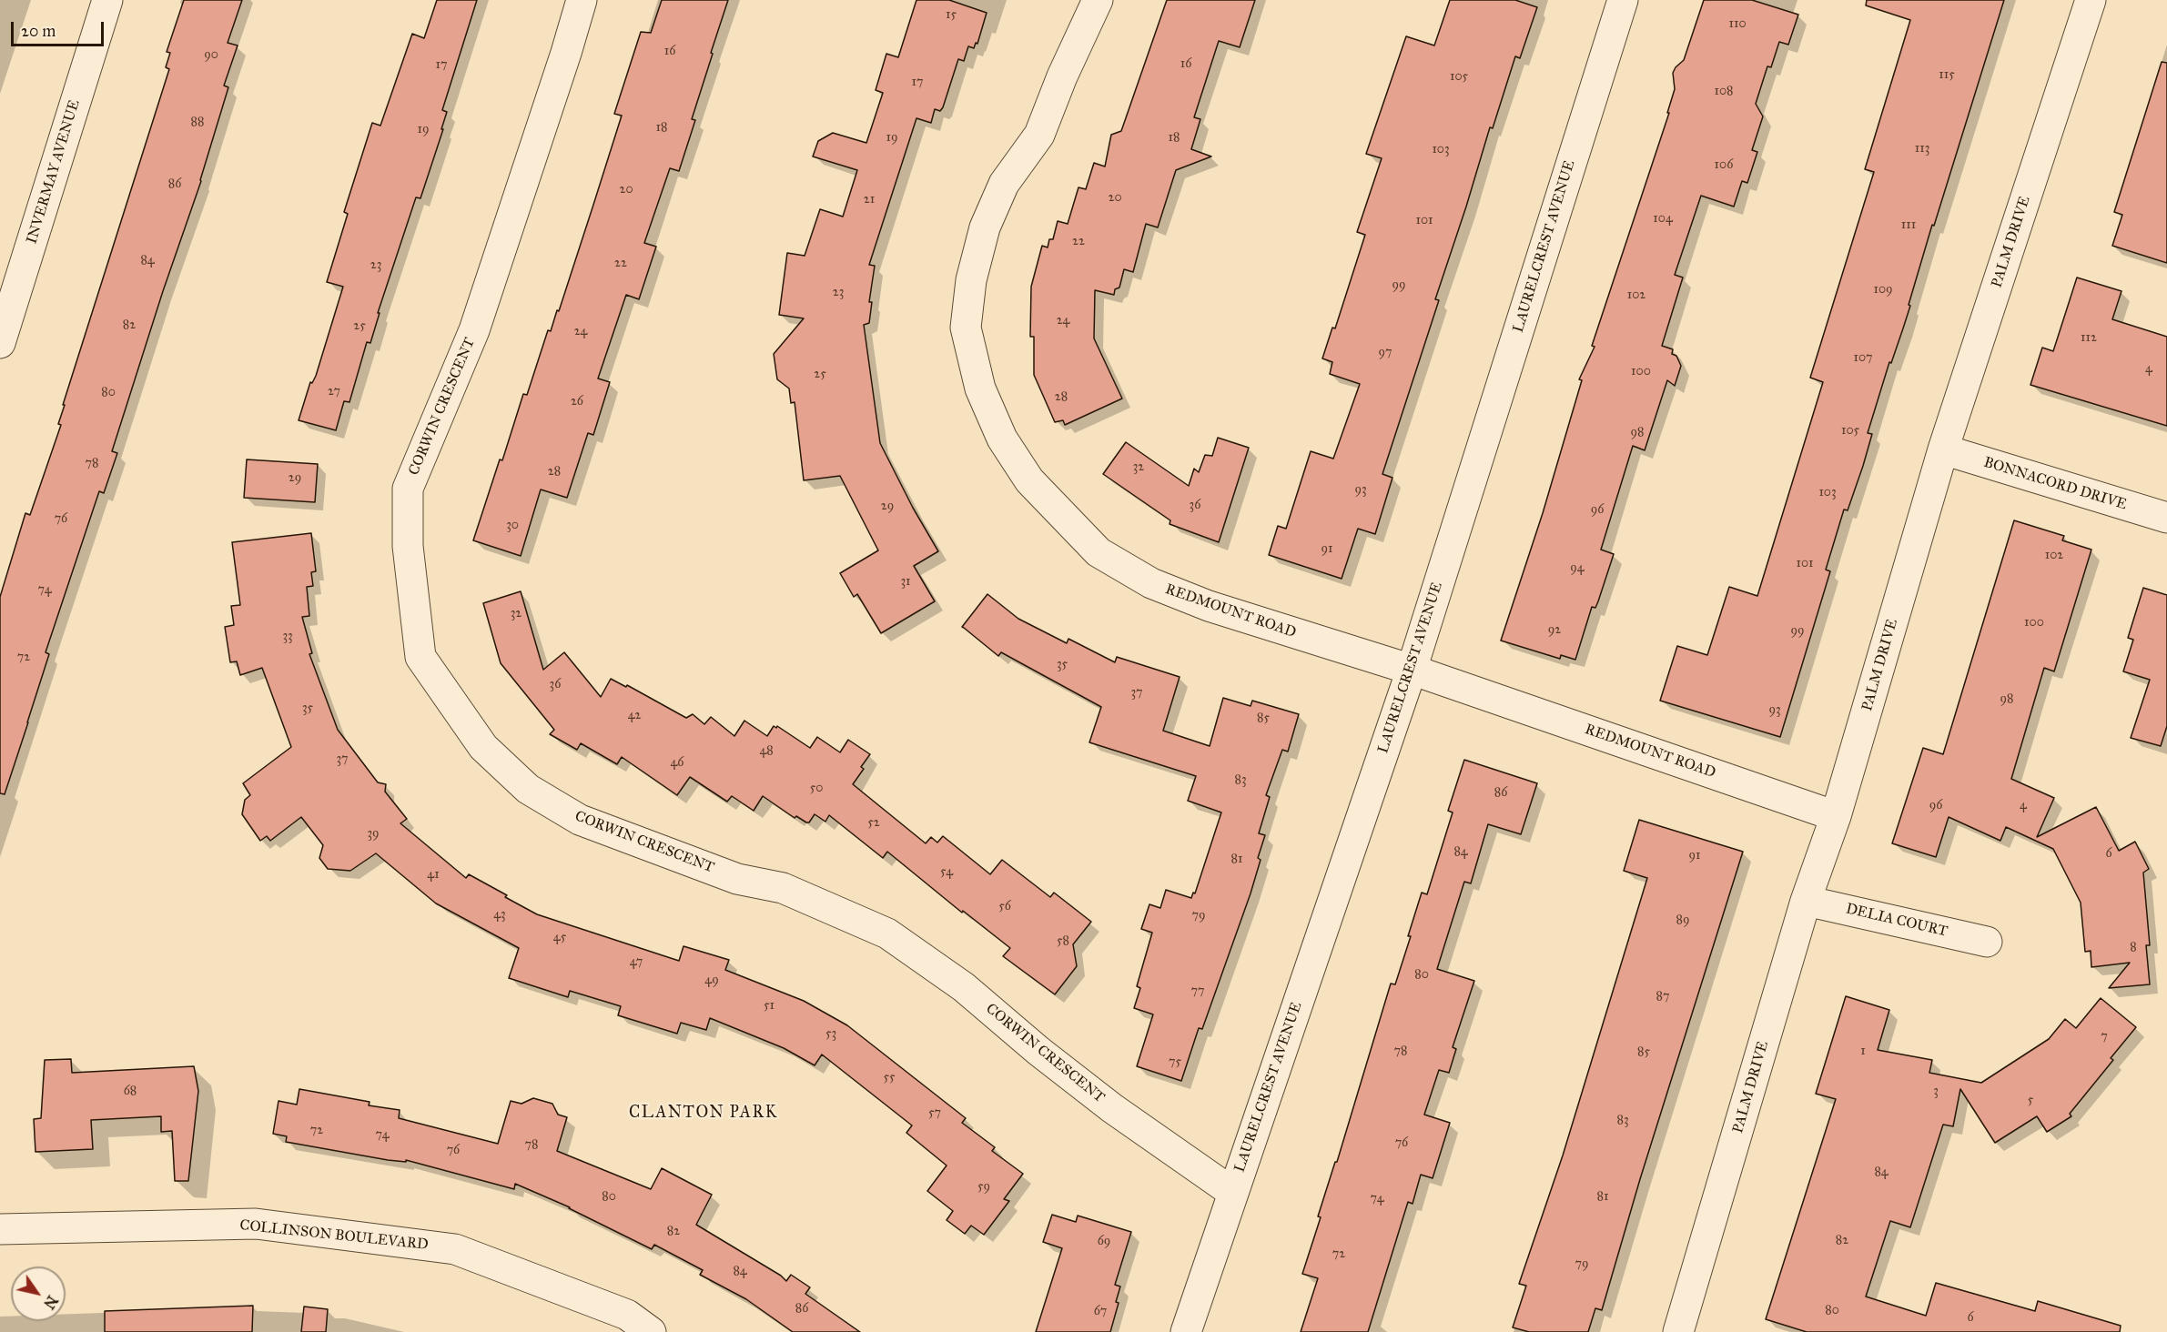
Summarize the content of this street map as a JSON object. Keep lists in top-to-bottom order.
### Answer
{
  "streets": {
    "street": [
      "INVERMAY AVENUE",
      "PALM DRIVE",
      "LAURELCREST AVENUE",
      "CORWIN CRESCENT",
      "BONNACORD DRIVE",
      "REDMOUNT ROAD",
      "DELIA COURT",
      "COLLINSON BOULEVARD"
    ]
  },
  "crossings": [
    ["PALM DRIVE", "BONNACORD DRIVE"],
    ["PALM DRIVE", "REDMOUNT ROAD"],
    ["PALM DRIVE", "DELIA COURT"],
    ["LAURELCREST AVENUE", "CORWIN CRESCENT"],
    ["LAURELCREST AVENUE", "REDMOUNT ROAD"]
  ],
  "districts": ["CLANTON PARK"],
  "house_numbers": [
    "15",
    "110",
    "16",
    "90",
    "16",
    "17",
    "115",
    "105",
    "17",
    "108",
    "88",
    "18",
    "19",
    "19",
    "18",
    "113",
    "103",
    "106",
    "86",
    "20",
    "20",
    "21",
    "104",
    "101",
    "111",
    "22",
    "84",
    "22",
    "23",
    "99",
    "109",
    "23",
    "102",
    "24",
    "82",
    "25",
    "24",
    "112",
    "97",
    "107",
    "4",
    "100",
    "25",
    "27",
    "80",
    "28",
    "26",
    "105",
    "98",
    "78",
    "32",
    "28",
    "29",
    "93",
    "103",
    "36",
    "29",
    "96",
    "76",
    "30",
    "91",
    "102",
    "101",
    "94",
    "31",
    "74",
    "32",
    "100",
    "92",
    "99",
    "33",
    "72",
    "35",
    "36",
    "37",
    "98",
    "35",
    "93",
    "42",
    "85",
    "48",
    "37",
    "46",
    "83",
    "50",
    "86",
    "96",
    "4",
    "52",
    "39",
    "84",
    "6",
    "91",
    "81",
    "54",
    "41",
    "56",
    "43",
    "79",
    "89",
    "45",
    "58",
    "8",
    "47",
    "80",
    "49",
    "77",
    "87",
    "51",
    "53",
    "7",
    "78",
    "1",
    "85",
    "75",
    "55",
    "68",
    "3",
    "5",
    "57",
    "83",
    "72",
    "74",
    "76",
    "78",
    "76",
    "84",
    "59",
    "80",
    "81",
    "74",
    "82",
    "82",
    "69",
    "72",
    "79",
    "84",
    "86",
    "80",
    "67",
    "6"
  ],
  "scale_bar": "20 m",
  "north": "bottom right"
}
